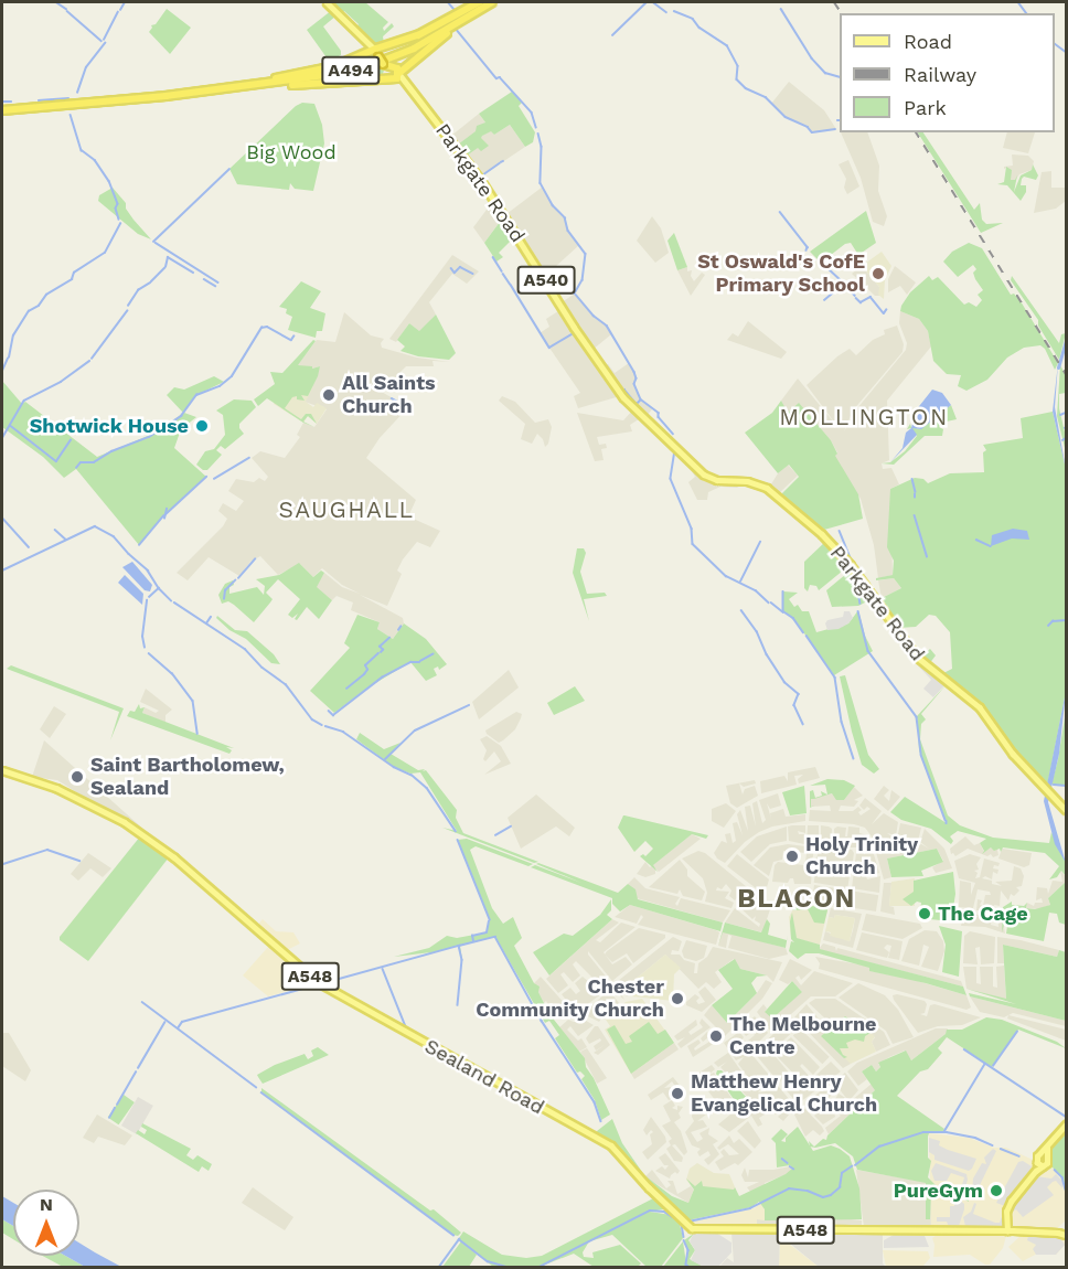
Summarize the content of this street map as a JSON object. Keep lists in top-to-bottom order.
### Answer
{
  "streets": {
    "highway": ["A494", "Parkgate Road", "A540"],
    "main road": ["A548", "Sealand Road"]
  },
  "crossings": [
    ["A494", "Parkgate Road"]
  ],
  "districts": ["MOLLINGTON", "SAUGHALL", "BLACON"],
  "parks": ["Big Wood"],
  "places": [
    "St Oswald's CofE Primary School",
    "All Saints Church",
    "Shotwick House",
    "Saint Bartholomew, Sealand",
    "Holy Trinity Church",
    "The Cage",
    "Chester Community Church",
    "The Melbourne Centre",
    "Matthew Henry Evangelical Church",
    "PureGym"
  ],
  "legend": ["Road", "Railway", "Park"],
  "north": "top"
}
